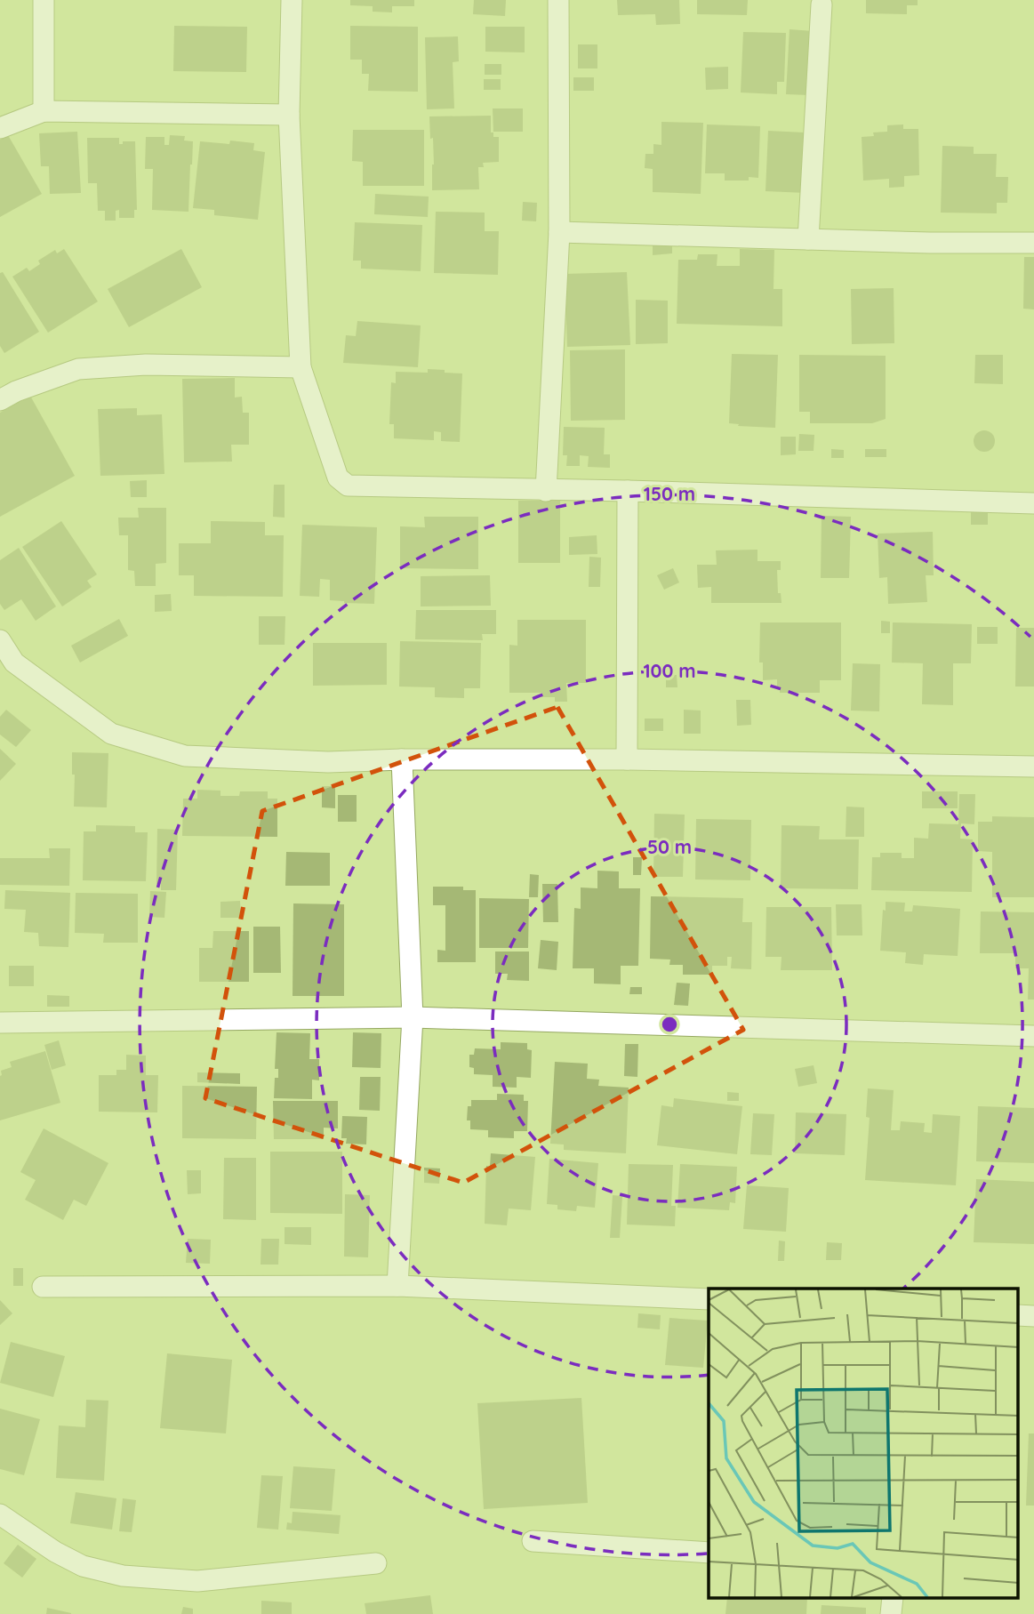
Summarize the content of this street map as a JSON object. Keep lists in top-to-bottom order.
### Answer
{
  "rings": ["150 m", "100 m", "50 m"]
}
